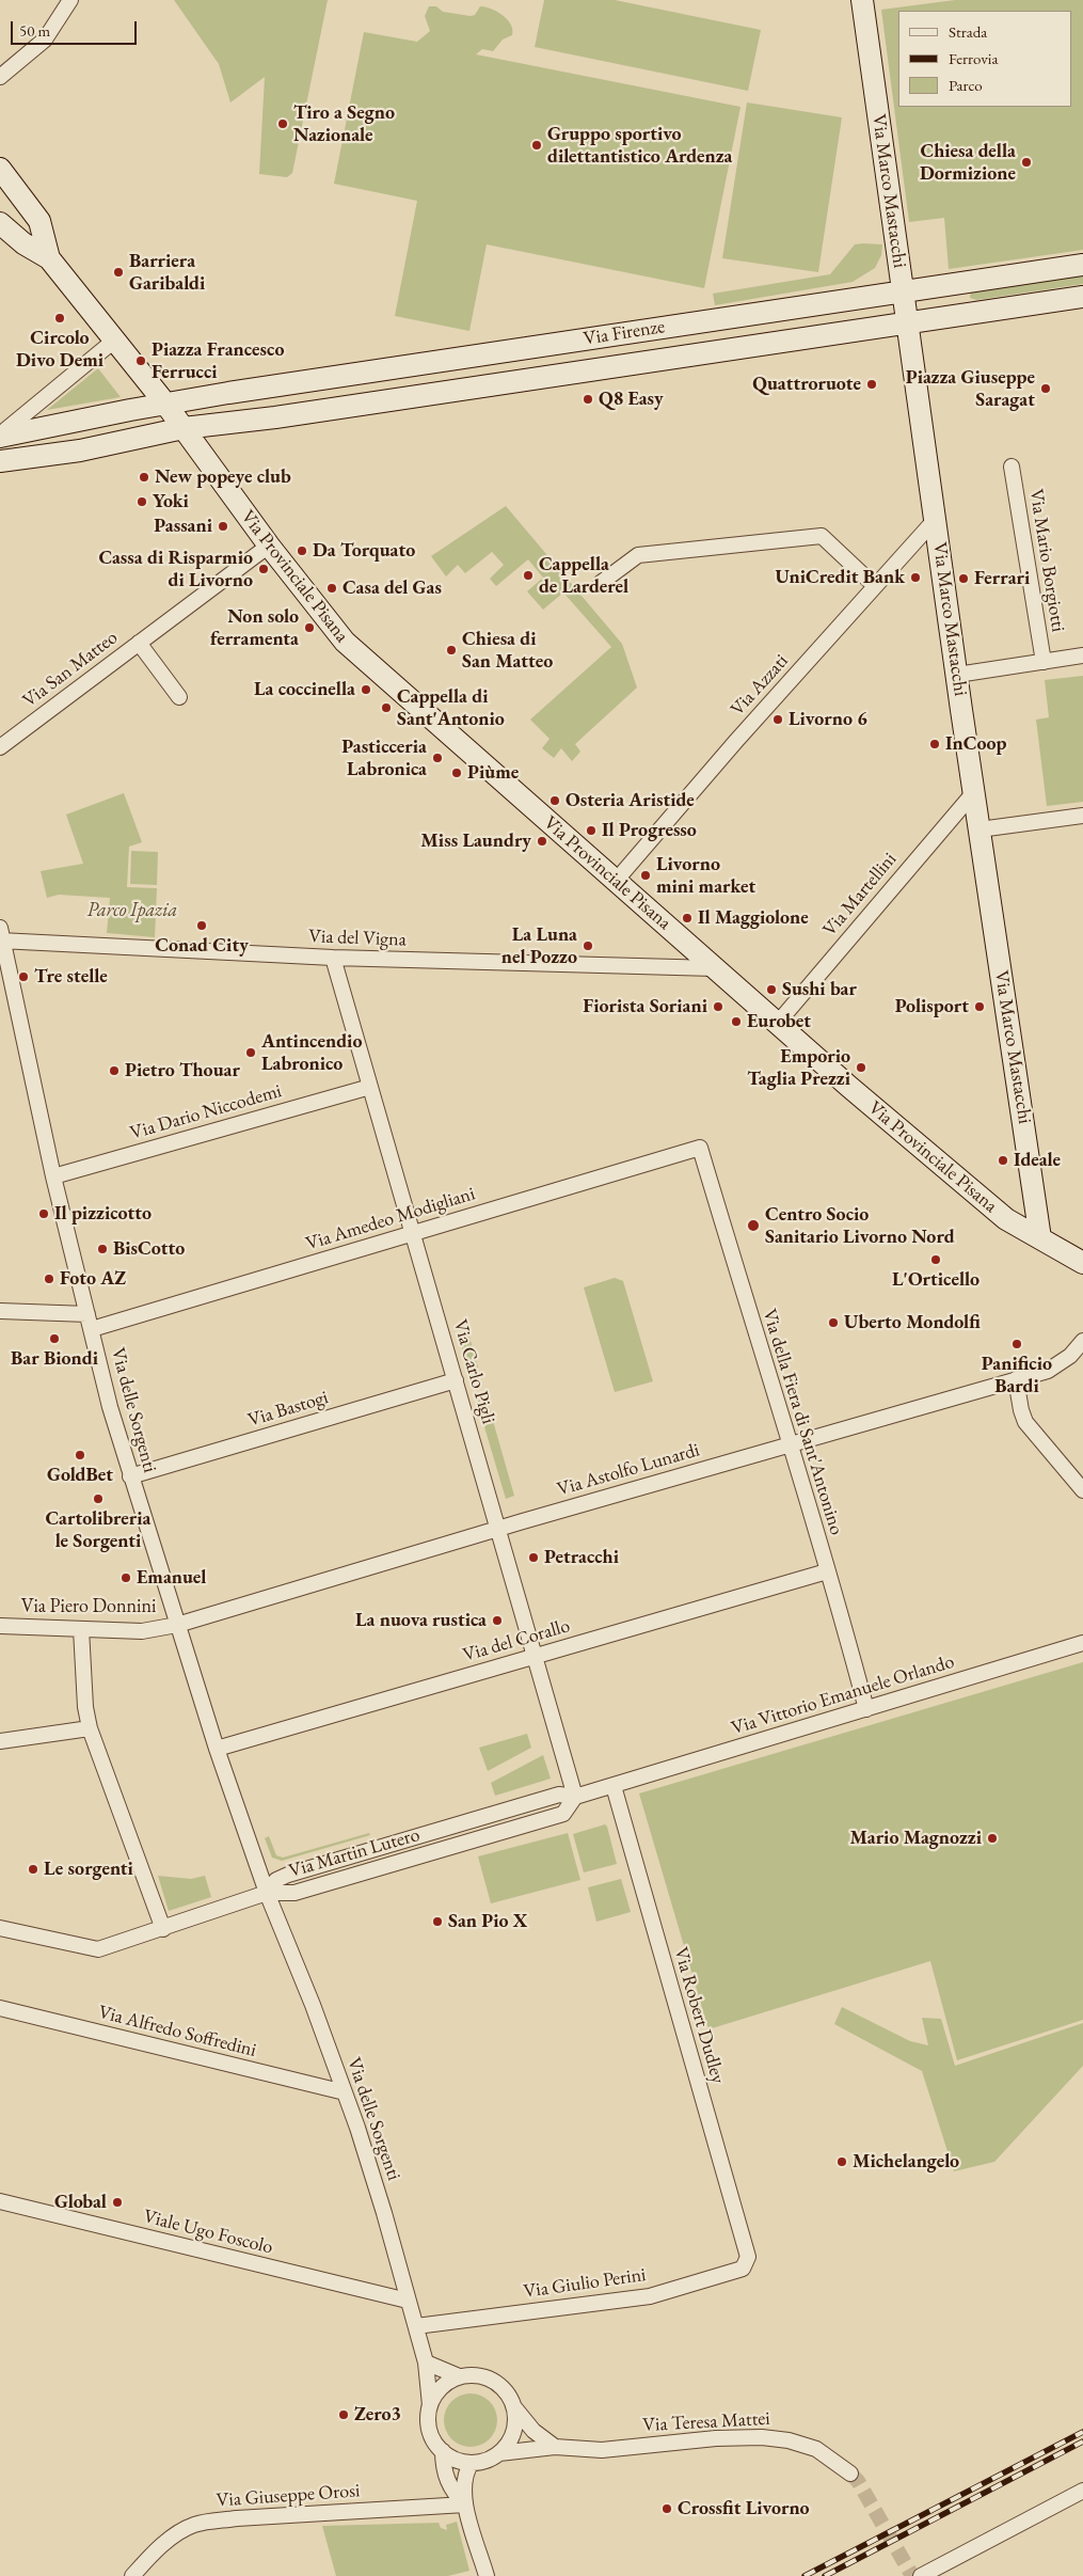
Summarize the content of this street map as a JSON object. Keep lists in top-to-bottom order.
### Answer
{
  "streets": {
    "street": [
      "Via Marco Mastacchi",
      "Via Firenze",
      "Via Mario Borgiotti",
      "Via Provinciale Pisana",
      "Via San Matteo",
      "Via Azzati",
      "Via Martellini",
      "Via del Vigna",
      "Via Dario Niccodemi",
      "Via Amedeo Modigliani",
      "Via Carlo Pigli",
      "Via Bastogi",
      "Via delle Sorgenti",
      "Via della Fiera di Sant'Antonino",
      "Via Astolfo Lunardi",
      "Via Piero Donnini",
      "Via del Corallo",
      "Via Vittorio Emanuele Orlando",
      "Via Martin Lutero",
      "Via Robert Dudley",
      "Via Alfredo Soffredini",
      "Viale Ugo Foscolo",
      "Via Giulio Perini",
      "Via Teresa Mattei",
      "Via Giuseppe Orosi"
    ]
  },
  "crossings": [
    ["Via Marco Mastacchi", "Via Firenze"],
    ["Via Marco Mastacchi", "Via Provinciale Pisana"],
    ["Via Marco Mastacchi", "Via Azzati"],
    ["Via Marco Mastacchi", "Via Martellini"],
    ["Via Firenze", "Via Provinciale Pisana"],
    ["Via Provinciale Pisana", "Via San Matteo"],
    ["Via Provinciale Pisana", "Via Azzati"],
    ["Via Provinciale Pisana", "Via Martellini"],
    ["Via Provinciale Pisana", "Via del Vigna"],
    ["Via del Vigna", "Via Carlo Pigli"],
    ["Via del Vigna", "Via delle Sorgenti"],
    ["Via Dario Niccodemi", "Via Carlo Pigli"],
    ["Via Dario Niccodemi", "Via delle Sorgenti"],
    ["Via Amedeo Modigliani", "Via Carlo Pigli"],
    ["Via Amedeo Modigliani", "Via delle Sorgenti"],
    ["Via Amedeo Modigliani", "Via della Fiera di Sant'Antonino"],
    ["Via Carlo Pigli", "Via Bastogi"],
    ["Via Carlo Pigli", "Via Astolfo Lunardi"],
    ["Via Carlo Pigli", "Via del Corallo"],
    ["Via Carlo Pigli", "Via Martin Lutero"],
    ["Via Bastogi", "Via delle Sorgenti"],
    ["Via delle Sorgenti", "Via Astolfo Lunardi"],
    ["Via delle Sorgenti", "Via Piero Donnini"],
    ["Via delle Sorgenti", "Via del Corallo"],
    ["Via delle Sorgenti", "Via Martin Lutero"],
    ["Via delle Sorgenti", "Via Alfredo Soffredini"],
    ["Via delle Sorgenti", "Viale Ugo Foscolo"],
    ["Via delle Sorgenti", "Via Giulio Perini"],
    ["Via delle Sorgenti", "Via Teresa Mattei"],
    ["Via delle Sorgenti", "Via Giuseppe Orosi"],
    ["Via della Fiera di Sant'Antonino", "Via Astolfo Lunardi"],
    ["Via della Fiera di Sant'Antonino", "Via del Corallo"],
    ["Via della Fiera di Sant'Antonino", "Via Vittorio Emanuele Orlando"],
    ["Via Astolfo Lunardi", "Via Piero Donnini"],
    ["Via Vittorio Emanuele Orlando", "Via Martin Lutero"],
    ["Via Vittorio Emanuele Orlando", "Via Robert Dudley"],
    ["Via Martin Lutero", "Via Robert Dudley"],
    ["Via Robert Dudley", "Via Giulio Perini"]
  ],
  "parks": ["Parco Ipazia"],
  "places": [
    "Tiro a Segno Nazionale",
    "Gruppo sportivo dilettantistico Ardenza",
    "Chiesa della Dormizione",
    "Barriera Garibaldi",
    "Circolo Divo Demi",
    "Piazza Francesco Ferrucci",
    "Quattroruote",
    "Piazza Giuseppe Saragat",
    "Q8 Easy",
    "New popeye club",
    "Yoki",
    "Passani",
    "Da Torquato",
    "Cassa di Risparmio di Livorno",
    "Cappella de Larderel",
    "UniCredit Bank",
    "Ferrari",
    "Casa del Gas",
    "Non solo ferramenta",
    "Chiesa di San Matteo",
    "La coccinella",
    "Cappella di Sant'Antonio",
    "Livorno 6",
    "InCoop",
    "Pasticceria Labronica",
    "Piùme",
    "Osteria Aristide",
    "Il Progresso",
    "Miss Laundry",
    "Livorno mini market",
    "Il Maggiolone",
    "Conad City",
    "La Luna nel Pozzo",
    "Tre stelle",
    "Sushi bar",
    "Fiorista Soriani",
    "Polisport",
    "Eurobet",
    "Antincendio Labronico",
    "Emporio Taglia Prezzi",
    "Pietro Thouar",
    "Ideale",
    "Il pizzicotto",
    "Centro Socio Sanitario Livorno Nord",
    "BisCotto",
    "L'Orticello",
    "Foto AZ",
    "Uberto Mondolfi",
    "Bar Biondi",
    "Panificio Bardi",
    "GoldBet",
    "Cartolibreria le Sorgenti",
    "Petracchi",
    "Emanuel",
    "La nuova rustica",
    "Mario Magnozzi",
    "Le sorgenti",
    "San Pio X",
    "Michelangelo",
    "Global",
    "Zero3",
    "Crossfit Livorno"
  ],
  "legend": ["Strada", "Ferrovia", "Parco"],
  "scale_bar": "50 m"
}
